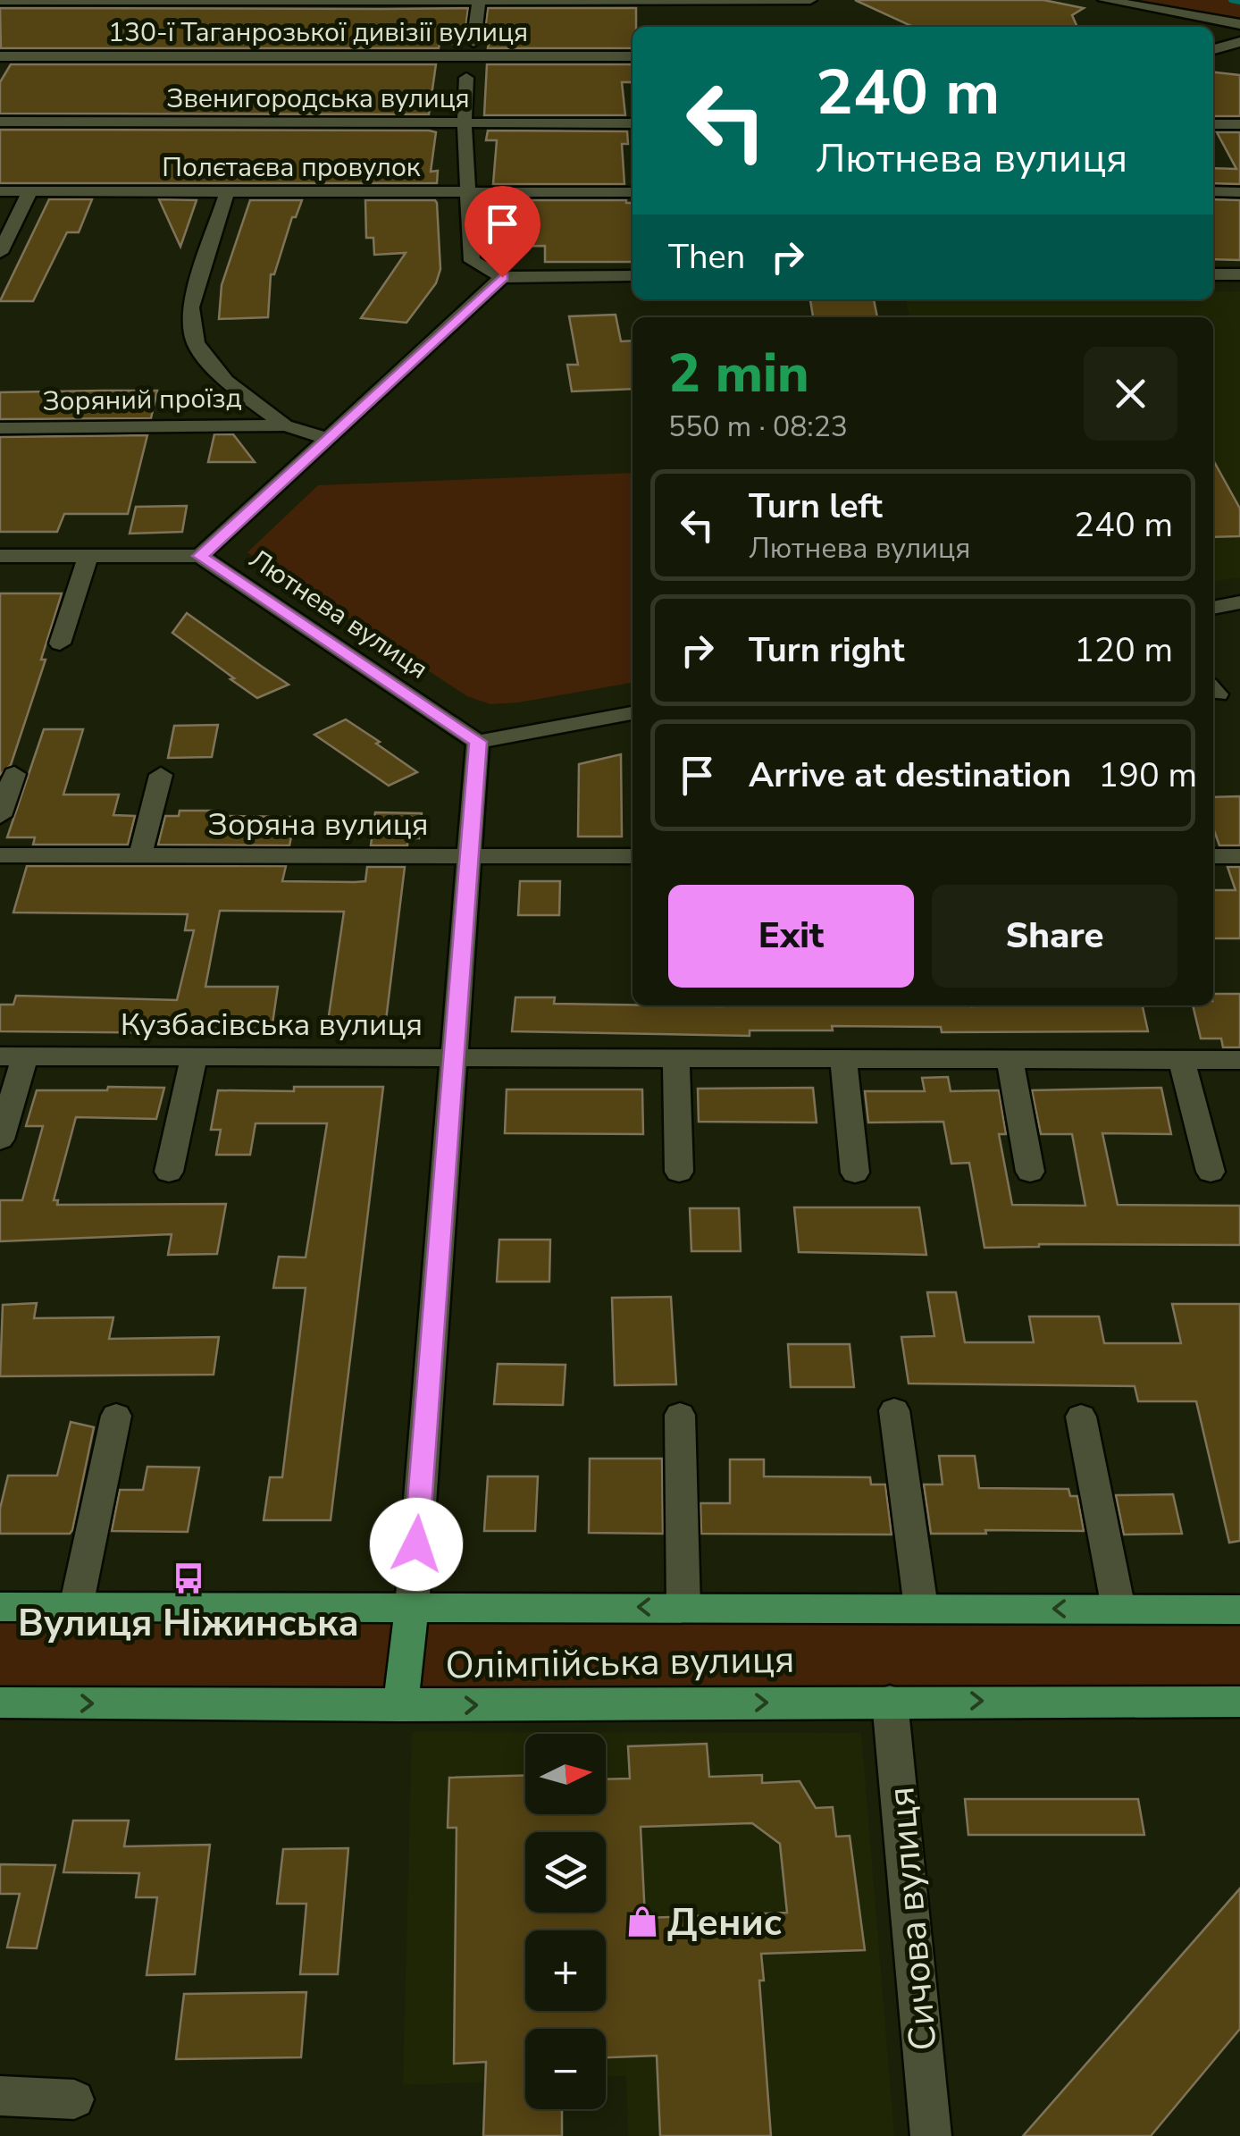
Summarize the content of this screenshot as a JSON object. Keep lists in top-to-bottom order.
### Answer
{
  "streets": {
    "main road": ["Олімпійська вулиця"],
    "street": [
      "130-ї Таганрозької дивізії вулиця",
      "Звенигородська вулиця",
      "Полєтаєва провулок",
      "Зоряний проїзд",
      "Лютнева вулиця",
      "Зоряна вулиця",
      "Кузбасівська вулиця",
      "Сичова вулиця"
    ]
  },
  "crossings": [
    ["Олімпійська вулиця", "Сичова вулиця"]
  ],
  "places": {
    "bus stop": ["Вулиця Ніжинська"],
    "shop": ["Денис"]
  },
  "north": "right",
  "page": {
    "turn": ["240 m", "Лютнева вулиця"],
    "then": "Then",
    "heading": ["2 min", "550 m · 08:23"],
    "list": [
      {
        "name": "Turn left",
        "note": "Лютнева вулиця",
        "value": "240 m"
      },
      {
        "name": "Turn right",
        "value": "120 m"
      },
      {
        "name": "Arrive at destination",
        "value": "190 m"
      }
    ],
    "buttons": ["Exit", "Share"],
    "map_buttons": ["+", "−"]
  }
}
